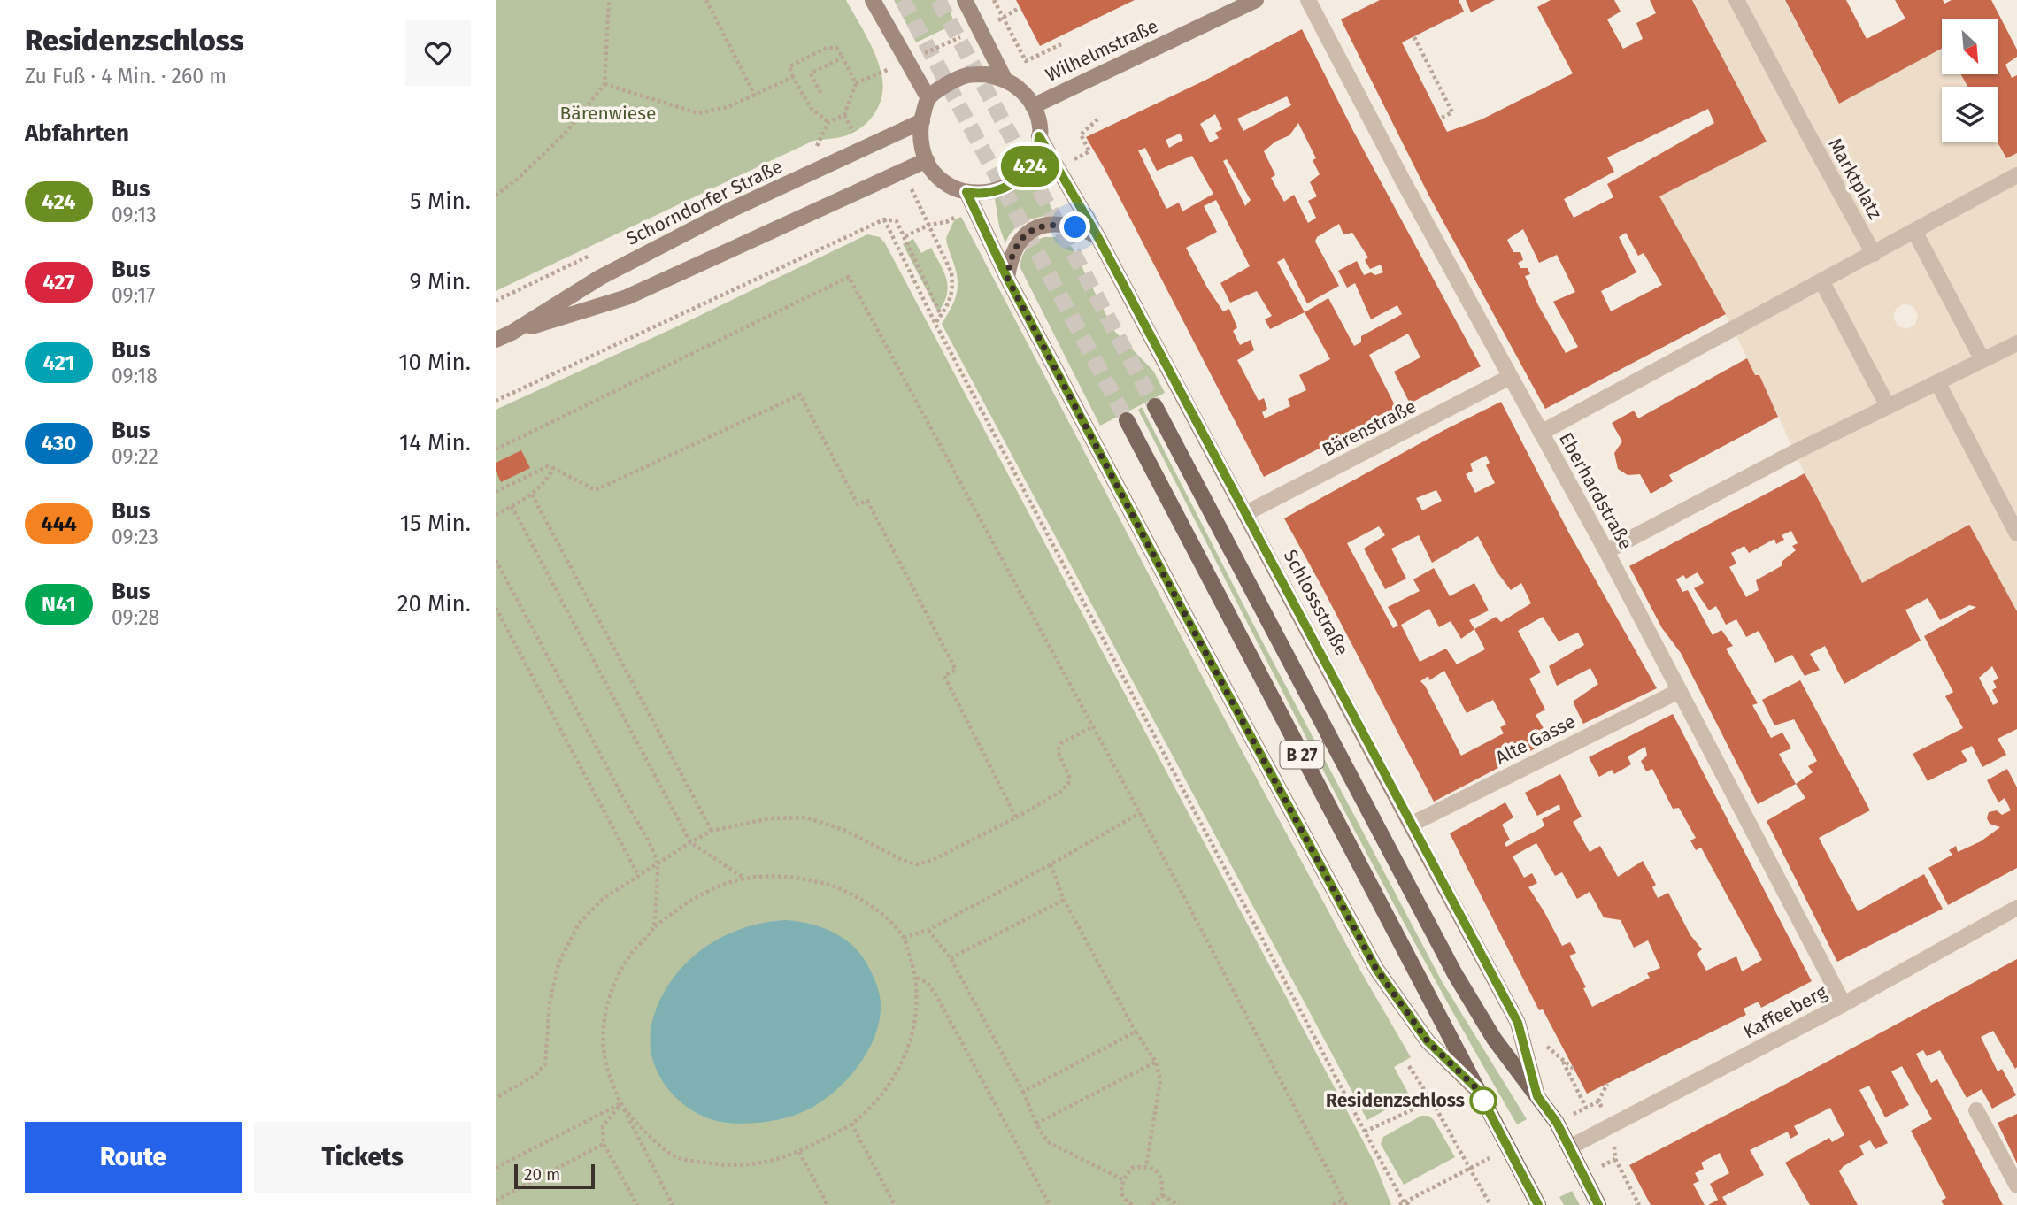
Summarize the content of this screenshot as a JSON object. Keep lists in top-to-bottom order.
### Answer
{
  "streets": {
    "main road": [
      "Wilhelmstraße",
      "Schorndorfer Straße",
      "Schlossstraße",
      "B 27"
    ],
    "street": [
      "Marktplatz",
      "Bärenstraße",
      "Eberhardstraße",
      "Alte Gasse",
      "Kaffeeberg"
    ]
  },
  "crossings": [
    ["Wilhelmstraße", "Schorndorfer Straße"],
    ["Wilhelmstraße", "Schlossstraße"],
    ["Schorndorfer Straße", "Schlossstraße"],
    ["Bärenstraße", "Eberhardstraße"],
    ["Bärenstraße", "Schlossstraße"],
    ["Eberhardstraße", "Alte Gasse"],
    ["Eberhardstraße", "Kaffeeberg"],
    ["Schlossstraße", "Alte Gasse"],
    ["Schlossstraße", "Kaffeeberg"]
  ],
  "parks": ["Bärenwiese"],
  "places": ["Residenzschloss"],
  "lines": ["bus line 424"],
  "scale_bar": "20 m",
  "north": "bottom right",
  "page": {
    "heading": [
      ["Residenzschloss", "Zu Fuß · 4 Min. · 260 m"],
      "Abfahrten"
    ],
    "on_map": "424",
    "list": [
      {
        "mark": "424",
        "name": "Bus",
        "note": "09:13",
        "value": "5 Min."
      },
      {
        "mark": "427",
        "name": "Bus",
        "note": "09:17",
        "value": "9 Min."
      },
      {
        "mark": "421",
        "name": "Bus",
        "note": "09:18",
        "value": "10 Min."
      },
      {
        "mark": "430",
        "name": "Bus",
        "note": "09:22",
        "value": "14 Min."
      },
      {
        "mark": "444",
        "name": "Bus",
        "note": "09:23",
        "value": "15 Min."
      },
      {
        "mark": "N41",
        "name": "Bus",
        "note": "09:28",
        "value": "20 Min."
      }
    ],
    "buttons": ["Route", "Tickets"],
    "scale": "20 m"
  }
}
